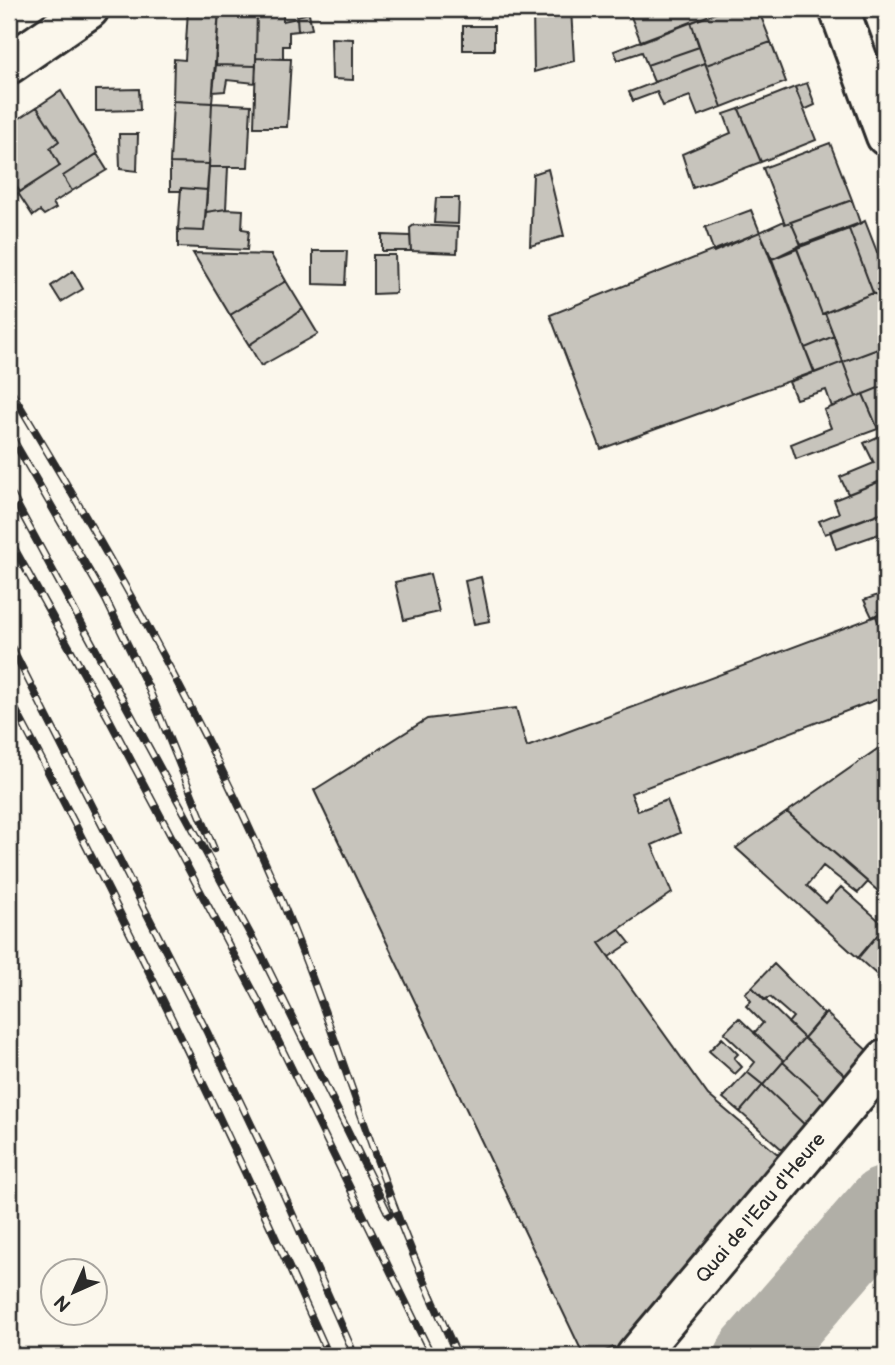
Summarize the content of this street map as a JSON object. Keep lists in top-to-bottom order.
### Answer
{
  "streets": {
    "street": ["Quai de l'Eau d'Heure"]
  },
  "north": "bottom left"
}
